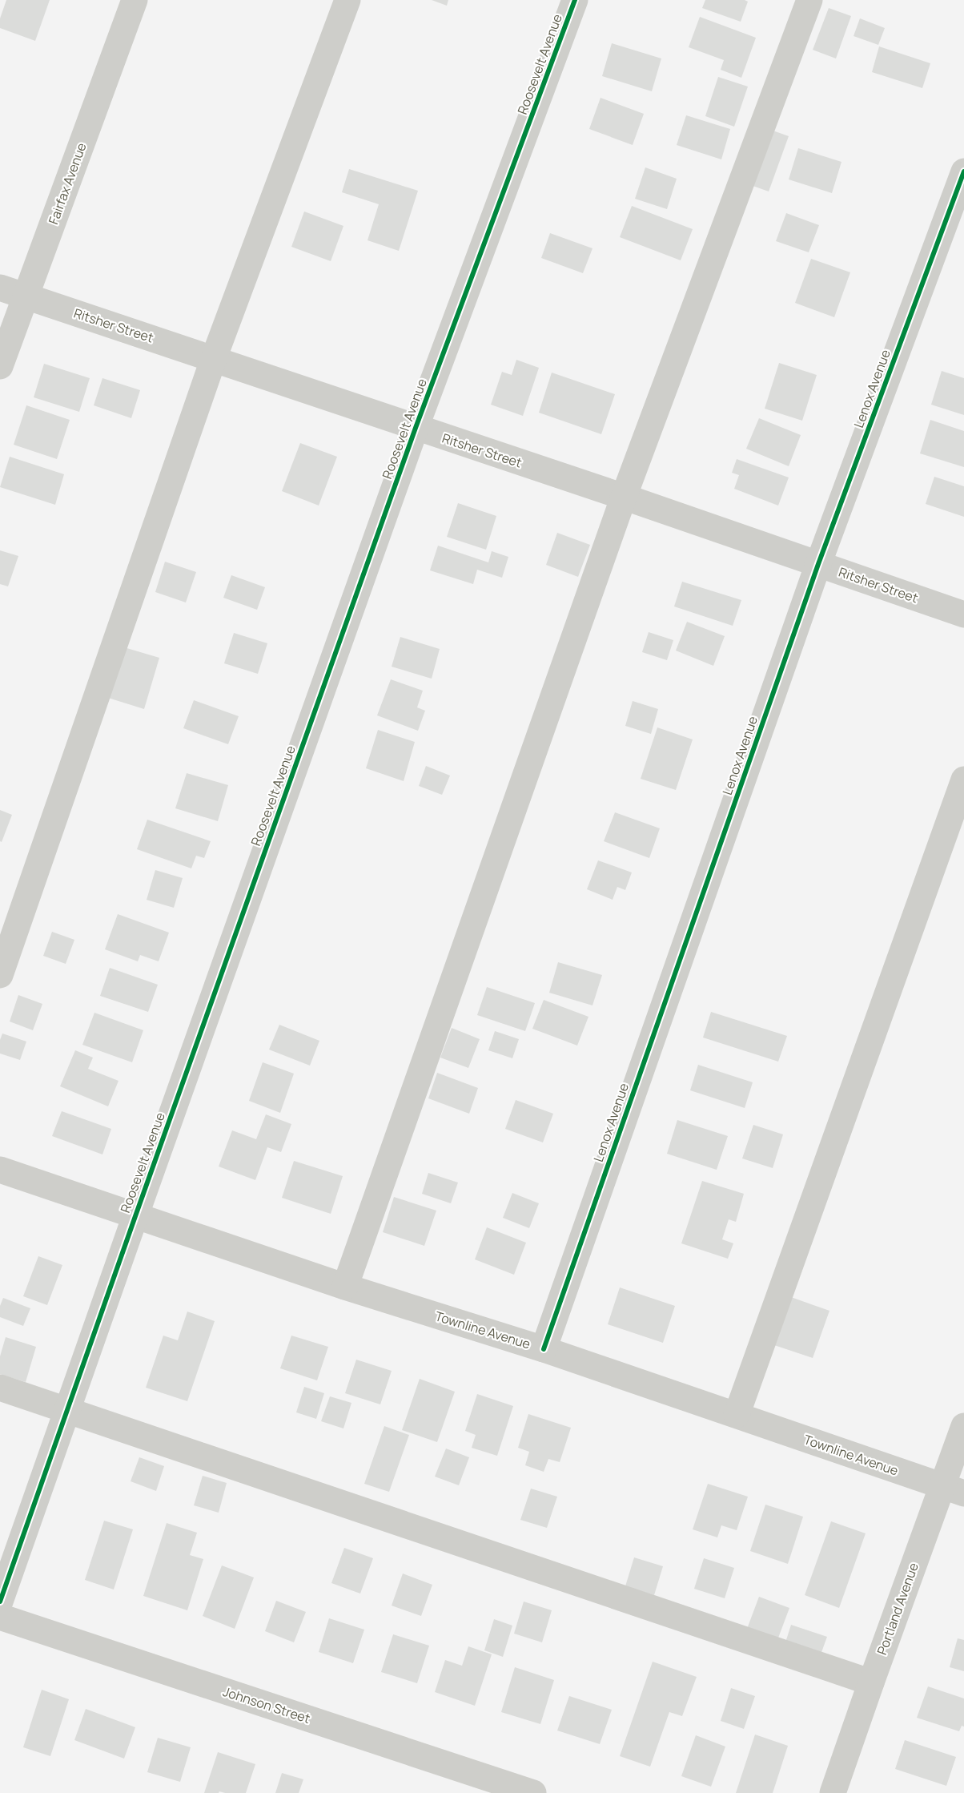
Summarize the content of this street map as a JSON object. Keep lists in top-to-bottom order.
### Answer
{
  "streets": {
    "street": [
      "Roosevelt Avenue",
      "Fairfax Avenue",
      "Ritsher Street",
      "Lenox Avenue",
      "Townline Avenue",
      "Portland Avenue",
      "Johnson Street"
    ]
  },
  "crossings": [
    ["Roosevelt Avenue", "Ritsher Street"],
    ["Roosevelt Avenue", "Townline Avenue"],
    ["Fairfax Avenue", "Ritsher Street"],
    ["Ritsher Street", "Lenox Avenue"],
    ["Lenox Avenue", "Townline Avenue"],
    ["Townline Avenue", "Portland Avenue"]
  ]
}
